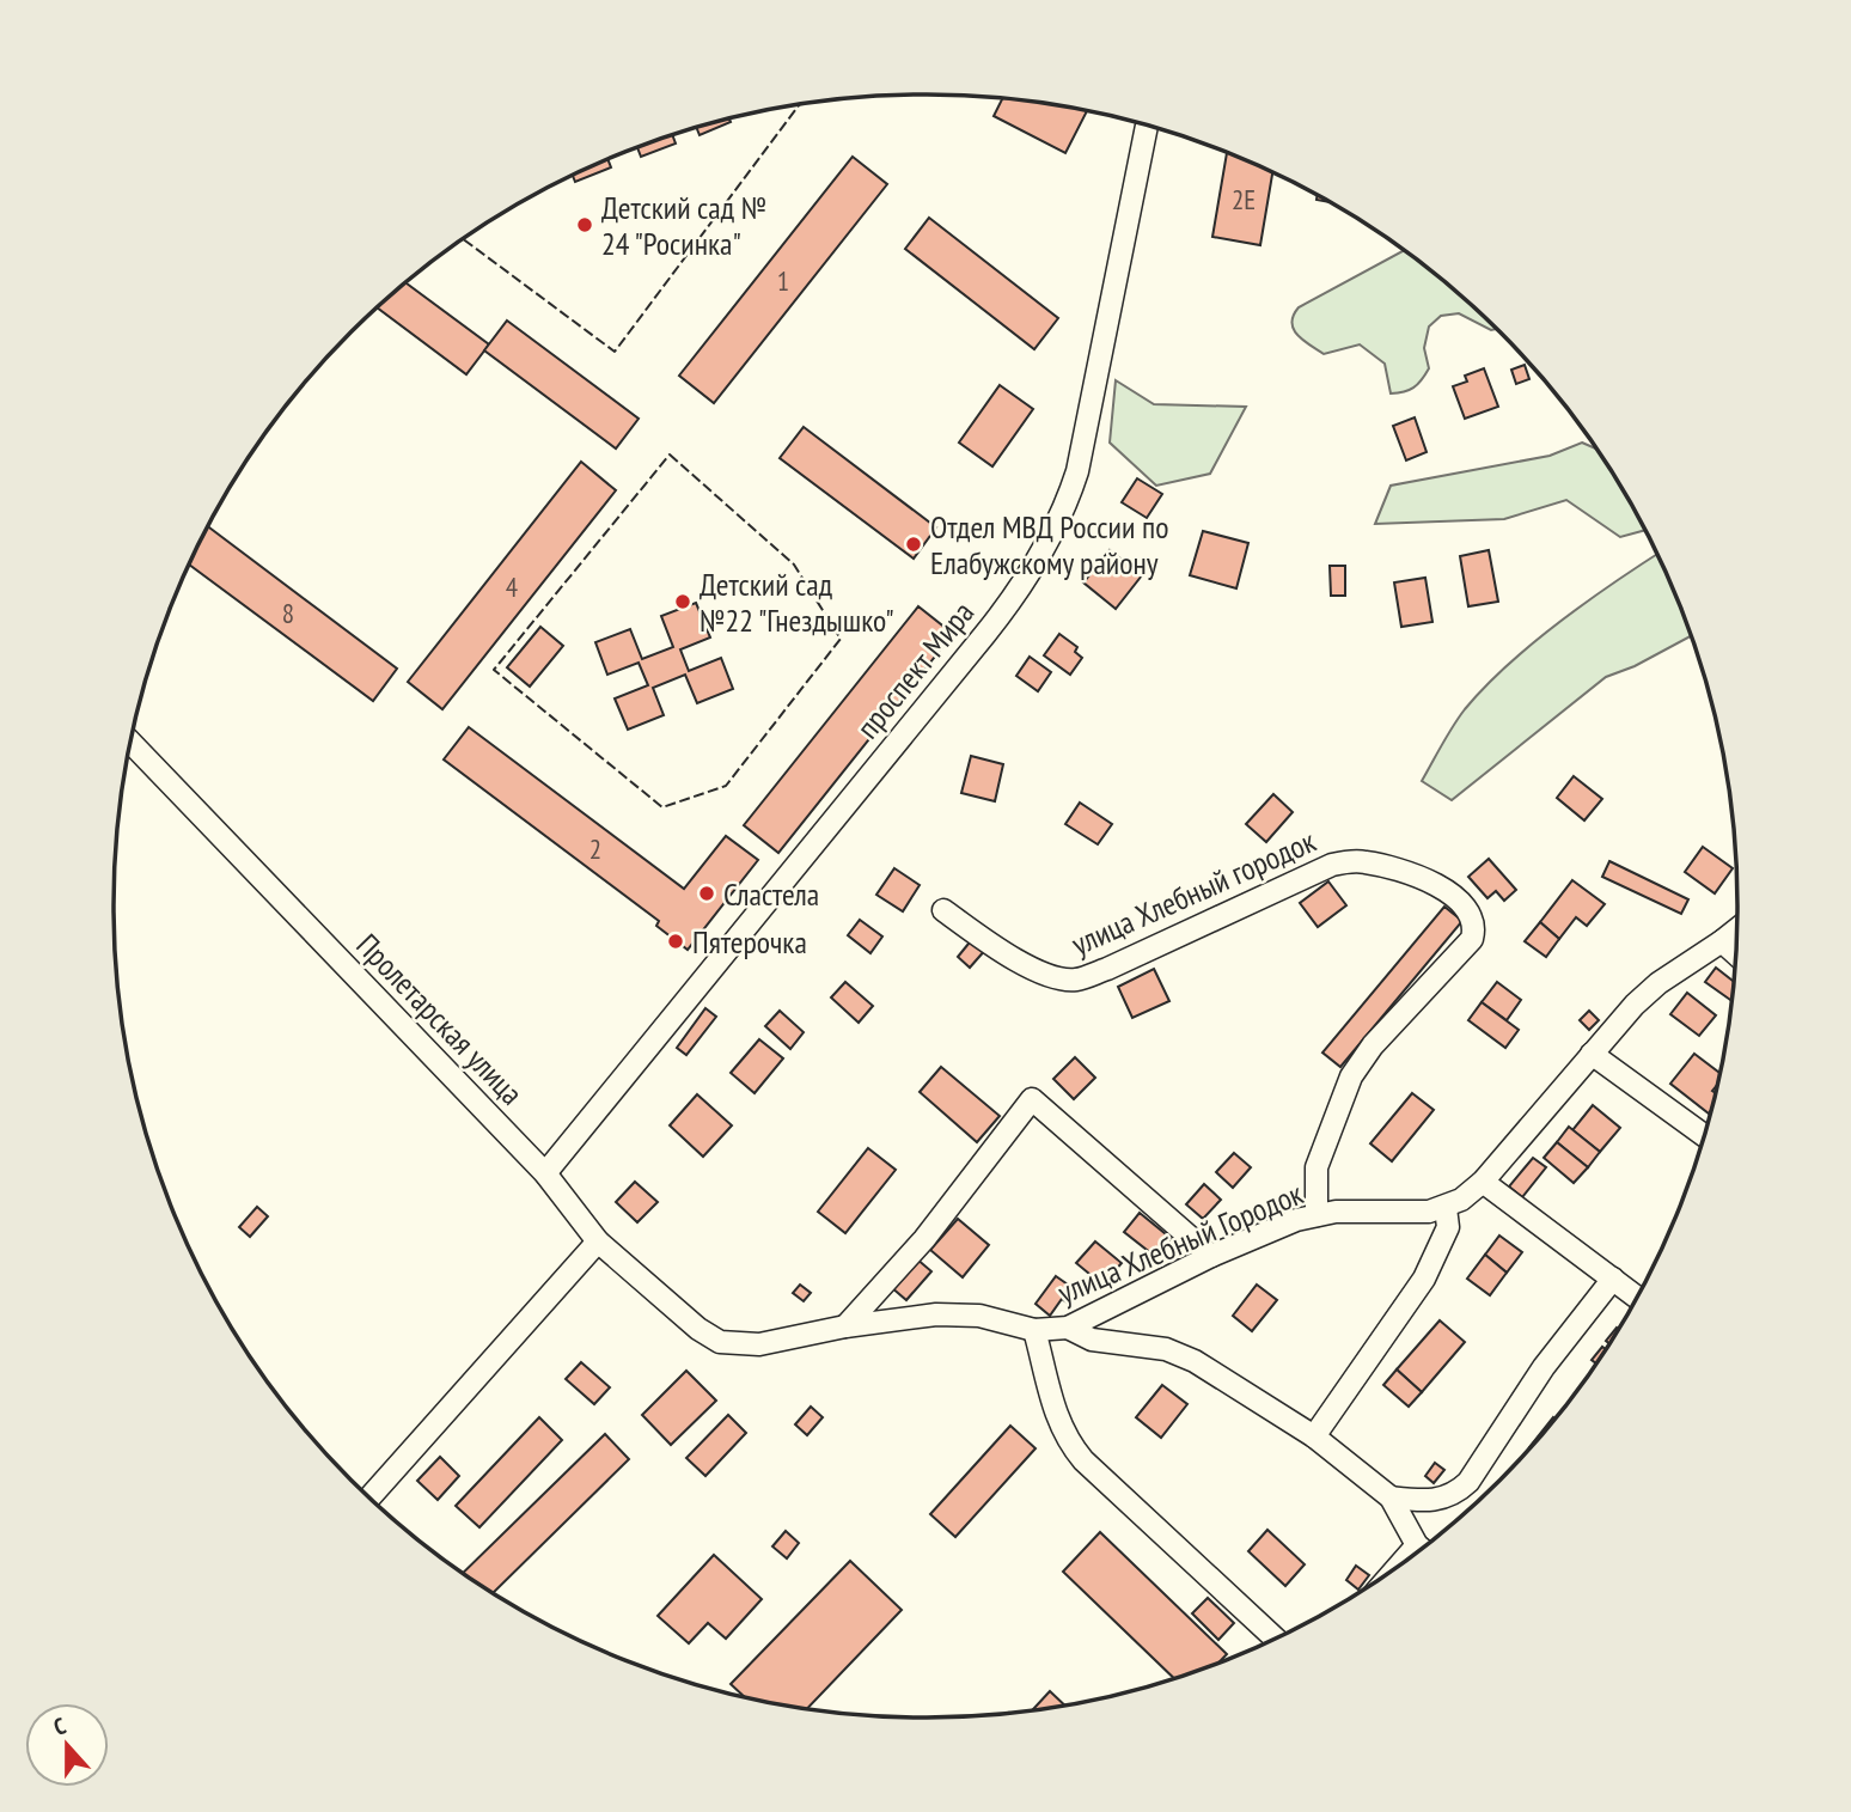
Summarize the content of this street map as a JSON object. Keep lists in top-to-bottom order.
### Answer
{
  "streets": {
    "street": [
      "проспект Мира",
      "улица Хлебный городок",
      "Пролетарская улица",
      "улица Хлебный Городок"
    ]
  },
  "crossings": [
    ["проспект Мира", "Пролетарская улица"],
    ["улица Хлебный городок", "улица Хлебный Городок"],
    ["Пролетарская улица", "улица Хлебный Городок"]
  ],
  "places": [
    "Детский сад № 24 \"Росинка\"",
    "Отдел МВД России по Елабужскому району",
    "Детский сад №22 \"Гнездышко\"",
    "Сластела",
    "Пятерочка"
  ],
  "house_numbers": [
    "2Е",
    "1",
    "4",
    "8",
    "2"
  ],
  "north": "top"
}
